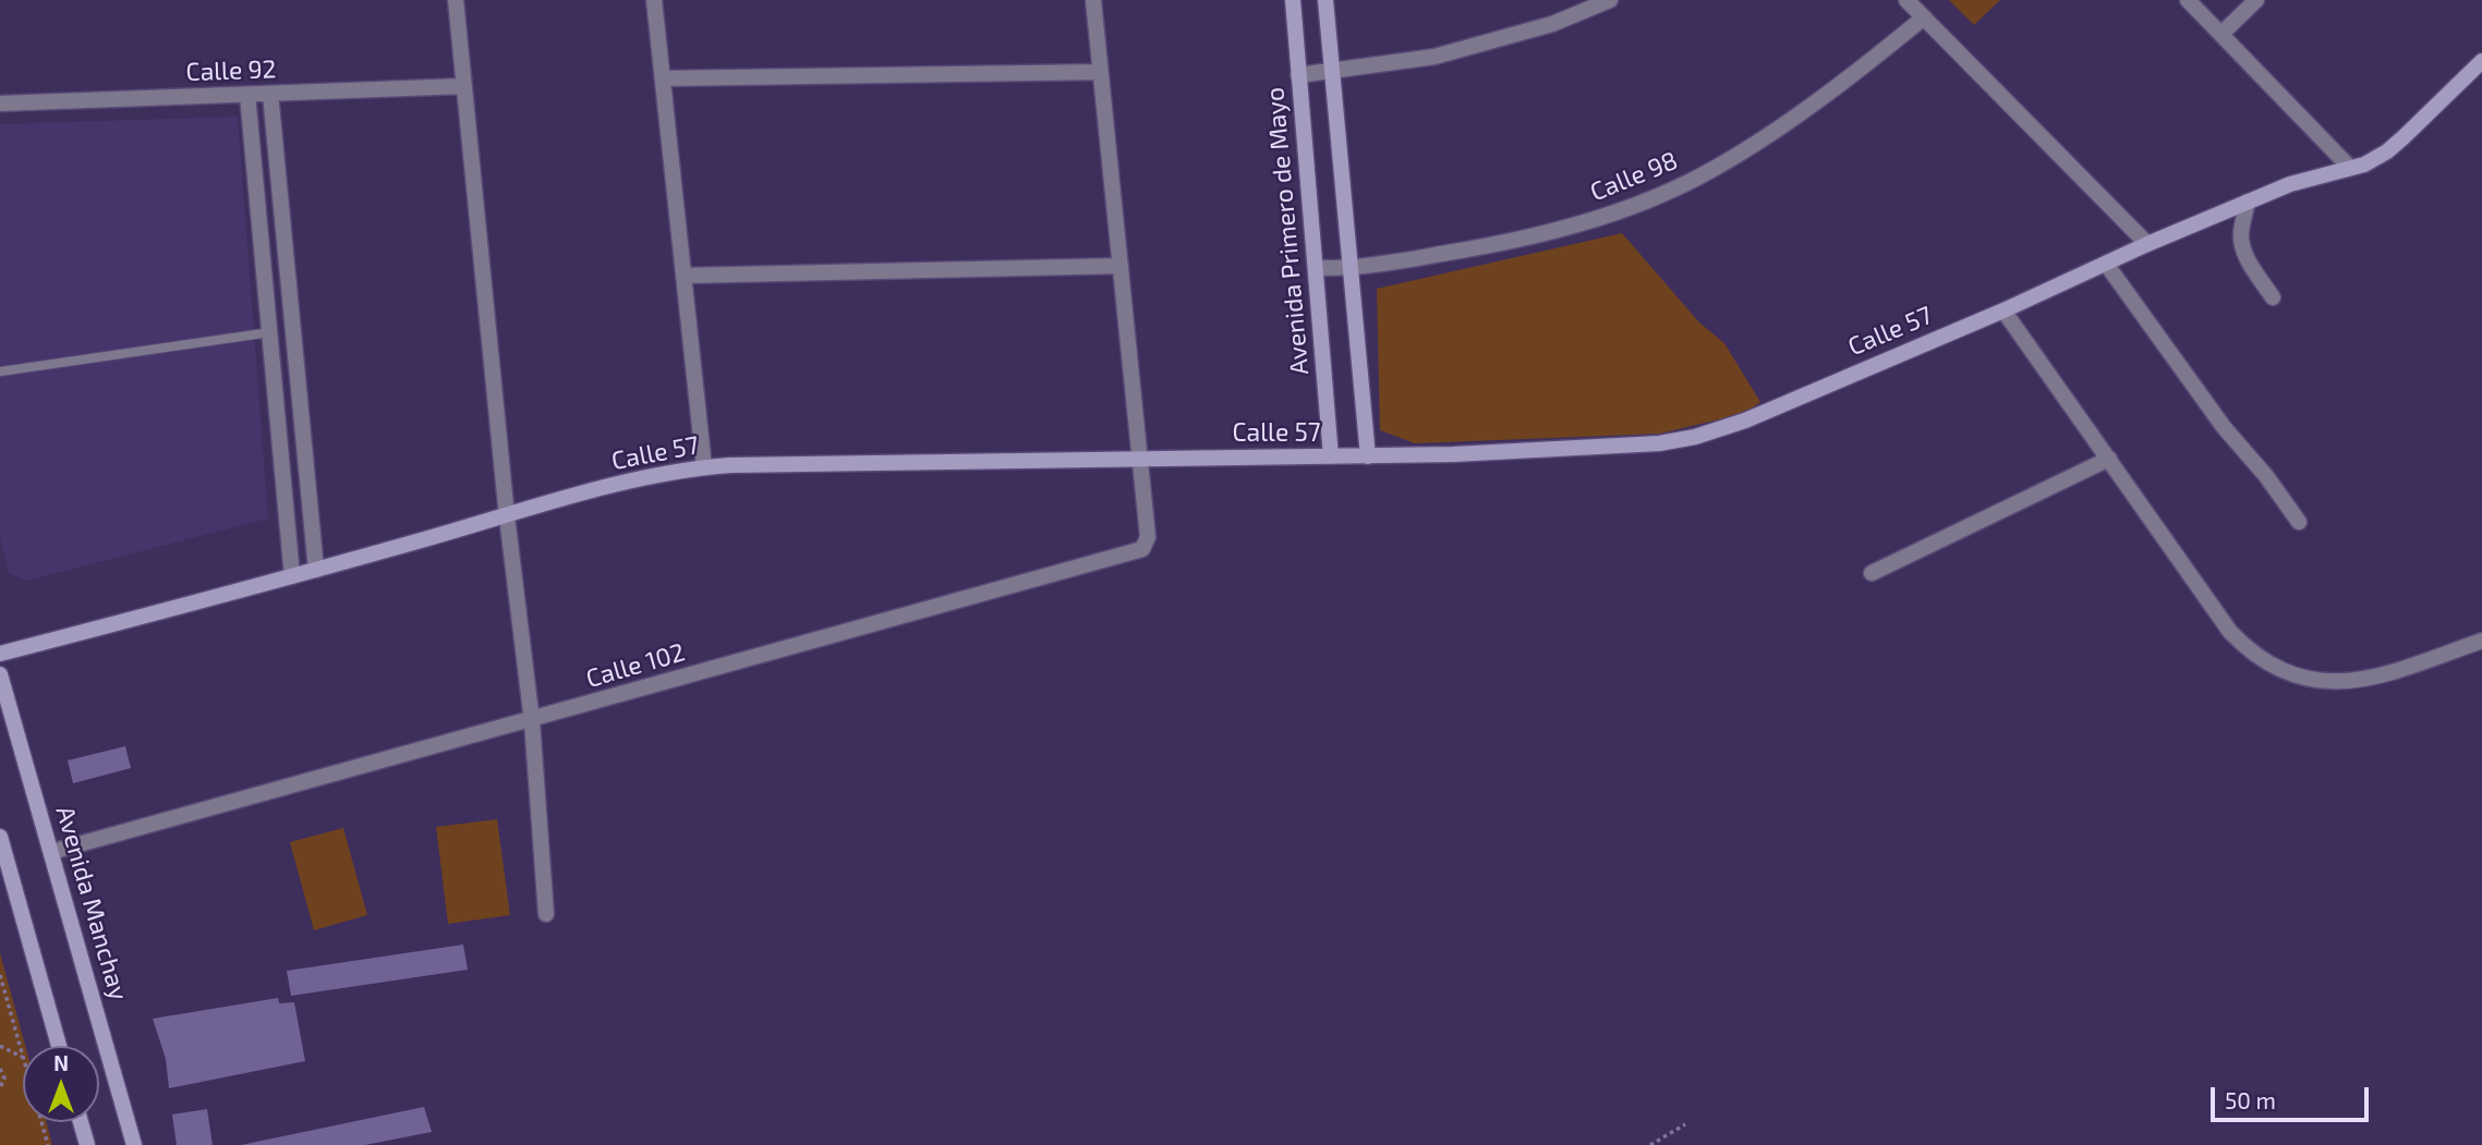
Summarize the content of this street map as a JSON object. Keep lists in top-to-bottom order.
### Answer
{
  "streets": {
    "street": [
      "Calle 92",
      "Calle 98",
      "Avenida Primero de Mayo",
      "Calle 57",
      "Calle 102",
      "Avenida Manchay"
    ]
  },
  "crossings": [
    ["Calle 98", "Avenida Primero de Mayo"],
    ["Avenida Primero de Mayo", "Calle 57"],
    ["Calle 57", "Calle 102"],
    ["Calle 102", "Avenida Manchay"]
  ],
  "scale_bar": "50 m",
  "north": "top"
}
